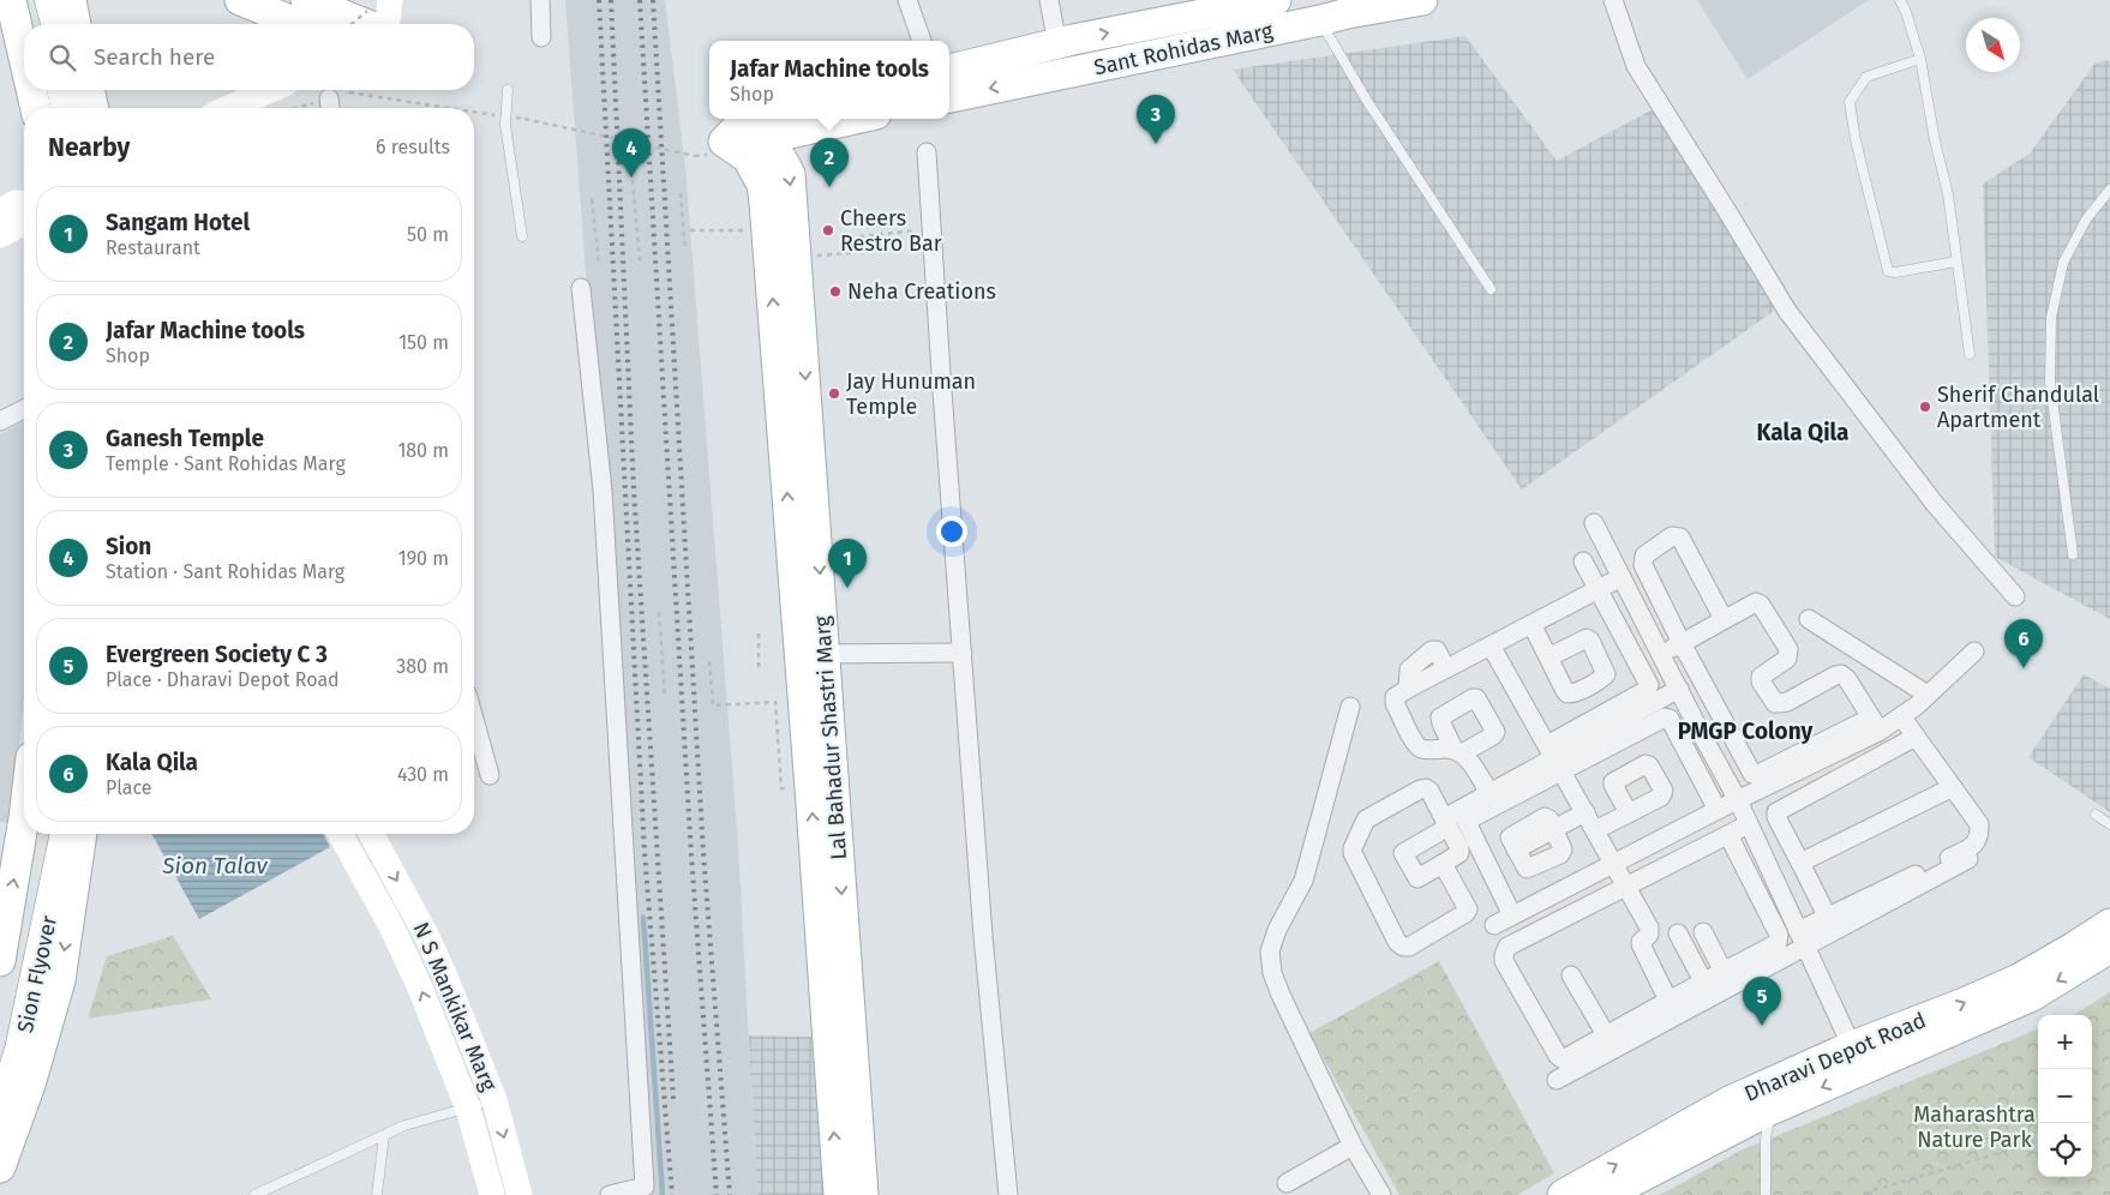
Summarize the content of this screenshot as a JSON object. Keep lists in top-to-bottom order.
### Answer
{
  "streets": {
    "highway": ["Sion Flyover"],
    "main road": [
      "Sant Rohidas Marg",
      "Lal Bahadur Shastri Marg",
      "N S Mankikar Marg",
      "Dharavi Depot Road"
    ]
  },
  "districts": ["Kala Qila", "PMGP Colony"],
  "water": ["Sion Talav"],
  "parks": ["Maharashtra Nature Park"],
  "places": [
    "Cheers Restro Bar",
    "Neha Creations",
    "Jay Hunuman Temple",
    "Sherif Chandulal Apartment"
  ],
  "north": "bottom right",
  "page": {
    "search": "Search here",
    "popup": ["Jafar Machine tools", "Shop"],
    "pins": [
      "3",
      "4",
      "2",
      "1",
      "6",
      "5"
    ],
    "heading": ["Nearby", "6 results"],
    "list": [
      {
        "mark": "1",
        "name": "Sangam Hotel",
        "note": "Restaurant",
        "value": "50 m"
      },
      {
        "mark": "2",
        "name": "Jafar Machine tools",
        "note": "Shop",
        "value": "150 m"
      },
      {
        "mark": "3",
        "name": "Ganesh Temple",
        "note": "Temple · Sant Rohidas Marg",
        "value": "180 m"
      },
      {
        "mark": "4",
        "name": "Sion",
        "note": "Station · Sant Rohidas Marg",
        "value": "190 m"
      },
      {
        "mark": "5",
        "name": "Evergreen Society C 3",
        "note": "Place · Dharavi Depot Road",
        "value": "380 m"
      },
      {
        "mark": "6",
        "name": "Kala Qila",
        "note": "Place",
        "value": "430 m"
      }
    ],
    "map_buttons": ["+", "−"]
  }
}
